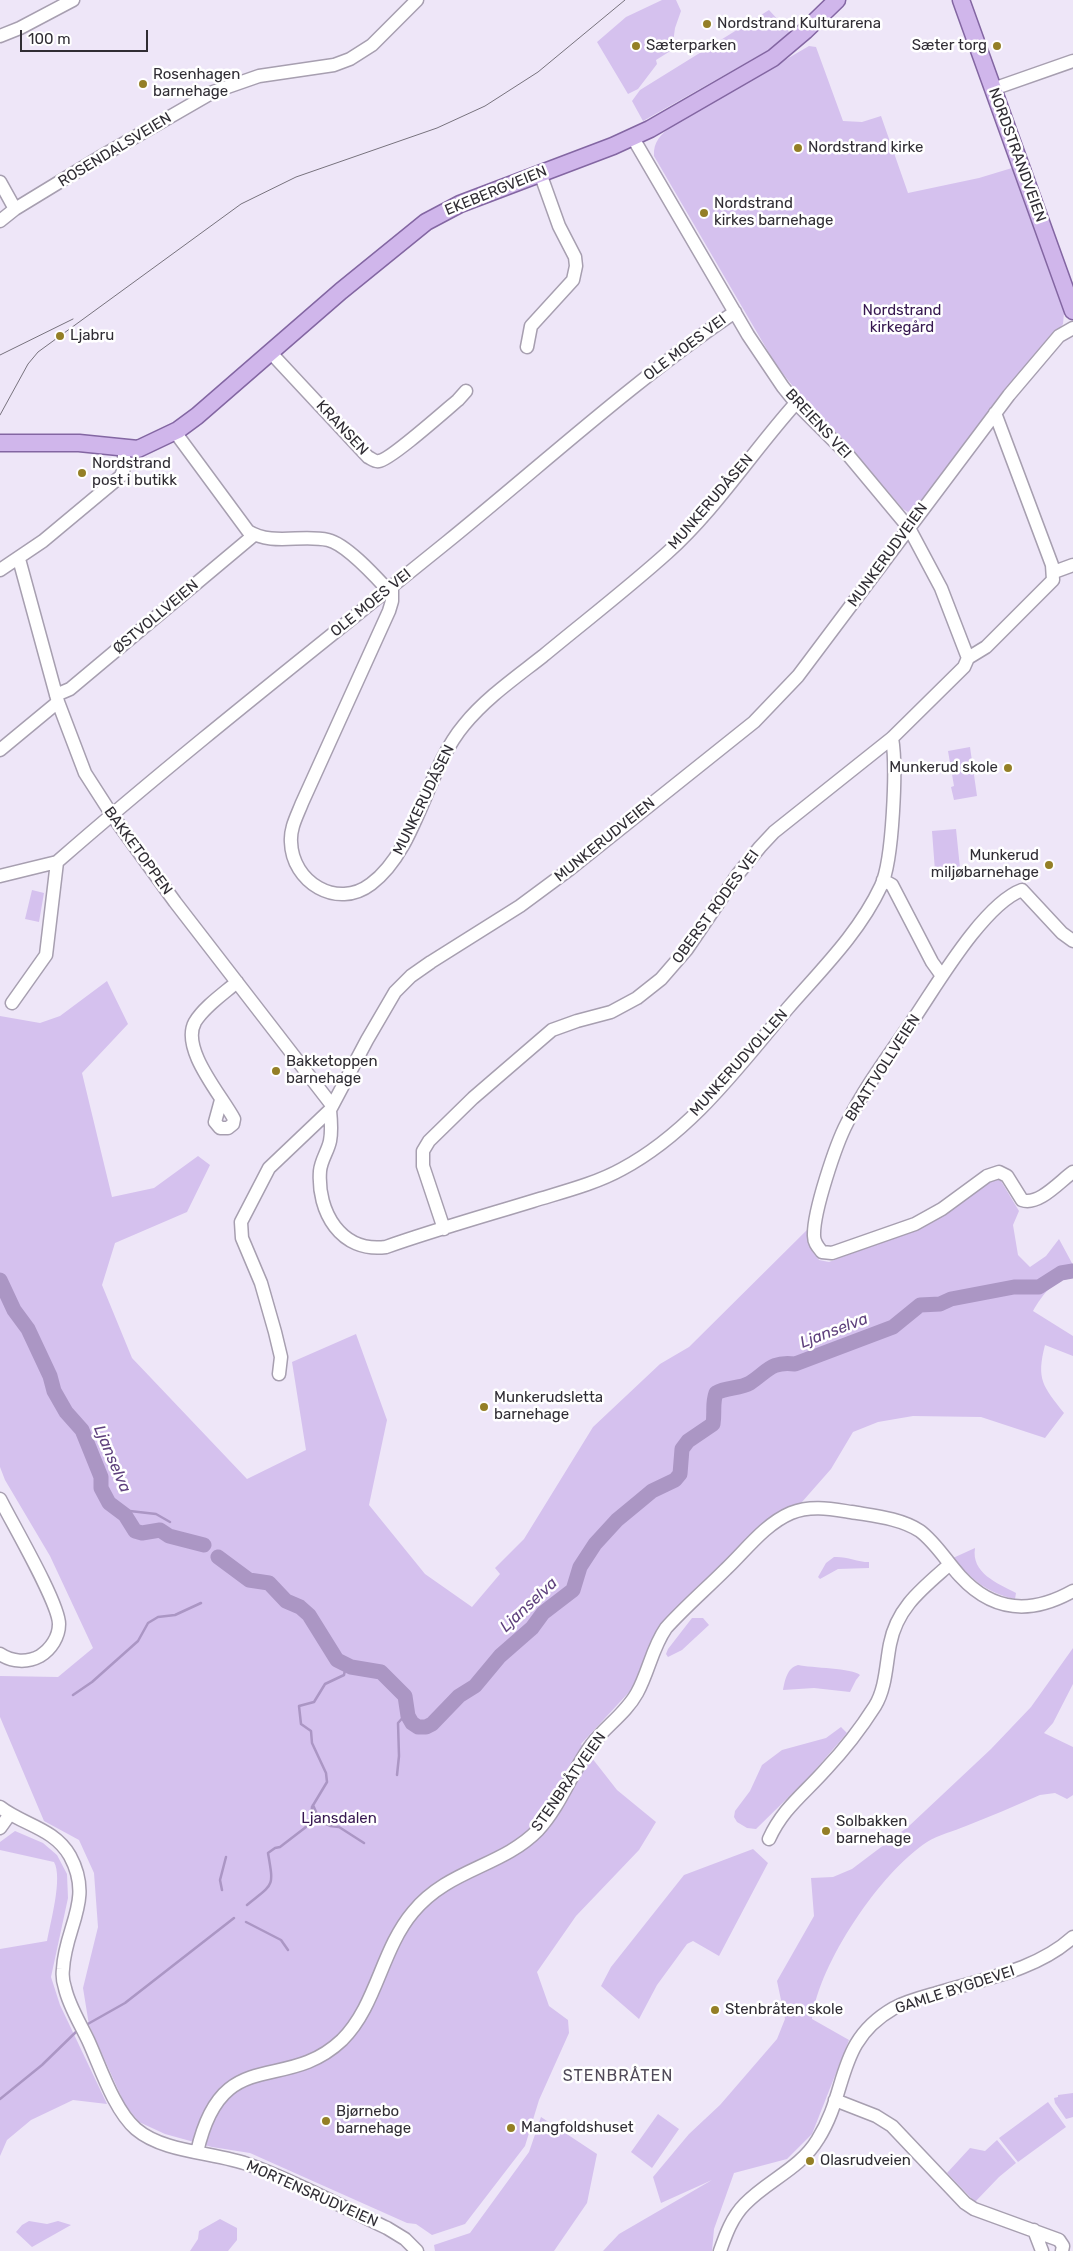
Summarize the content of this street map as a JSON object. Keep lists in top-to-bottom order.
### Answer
{
  "streets": {
    "main road": ["NORDSTRANDVEIEN", "EKEBERGVEIEN"],
    "street": [
      "ROSENDALSVEIEN",
      "OLE MOES VEI",
      "BREIENS VEI",
      "KRANSEN",
      "MUNKERUDÅSEN",
      "MUNKERUDVEIEN",
      "ØSTVOLLVEIEN",
      "BAKKETOPPEN",
      "OBERST RODES VEI",
      "MUNKERUDVOLLEN",
      "BRATTVOLLVEIEN",
      "STENBRÅTVEIEN",
      "GAMLE BYGDEVEI",
      "MORTENSRUDVEIEN"
    ]
  },
  "crossings": [
    ["EKEBERGVEIEN", "BREIENS VEI"],
    ["EKEBERGVEIEN", "KRANSEN"],
    ["OLE MOES VEI", "BREIENS VEI"],
    ["OLE MOES VEI", "MUNKERUDÅSEN"],
    ["OLE MOES VEI", "BAKKETOPPEN"],
    ["BREIENS VEI", "MUNKERUDÅSEN"],
    ["BREIENS VEI", "MUNKERUDVEIEN"],
    ["BREIENS VEI", "OBERST RODES VEI"],
    ["MUNKERUDVEIEN", "BAKKETOPPEN"],
    ["MUNKERUDVEIEN", "MUNKERUDVOLLEN"],
    ["ØSTVOLLVEIEN", "BAKKETOPPEN"],
    ["BAKKETOPPEN", "MUNKERUDVOLLEN"],
    ["OBERST RODES VEI", "MUNKERUDVOLLEN"],
    ["STENBRÅTVEIEN", "MORTENSRUDVEIEN"]
  ],
  "districts": ["STENBRÅTEN"],
  "water": ["Ljanselva"],
  "parks": ["Nordstrand kirkegård", "Ljansdalen"],
  "places": [
    "Nordstrand Kulturarena",
    "Sæterparken",
    "Sæter torg",
    "Rosenhagen barnehage",
    "Nordstrand kirke",
    "Nordstrand kirkes barnehage",
    "Ljabru",
    "Nordstrand post i butikk",
    "Munkerud skole",
    "Munkerud miljøbarnehage",
    "Bakketoppen barnehage",
    "Munkerudsletta barnehage",
    "Solbakken barnehage",
    "Stenbråten skole",
    "Bjørnebo barnehage",
    "Mangfoldshuset",
    "Olasrudveien"
  ],
  "scale_bar": "100 m"
}
